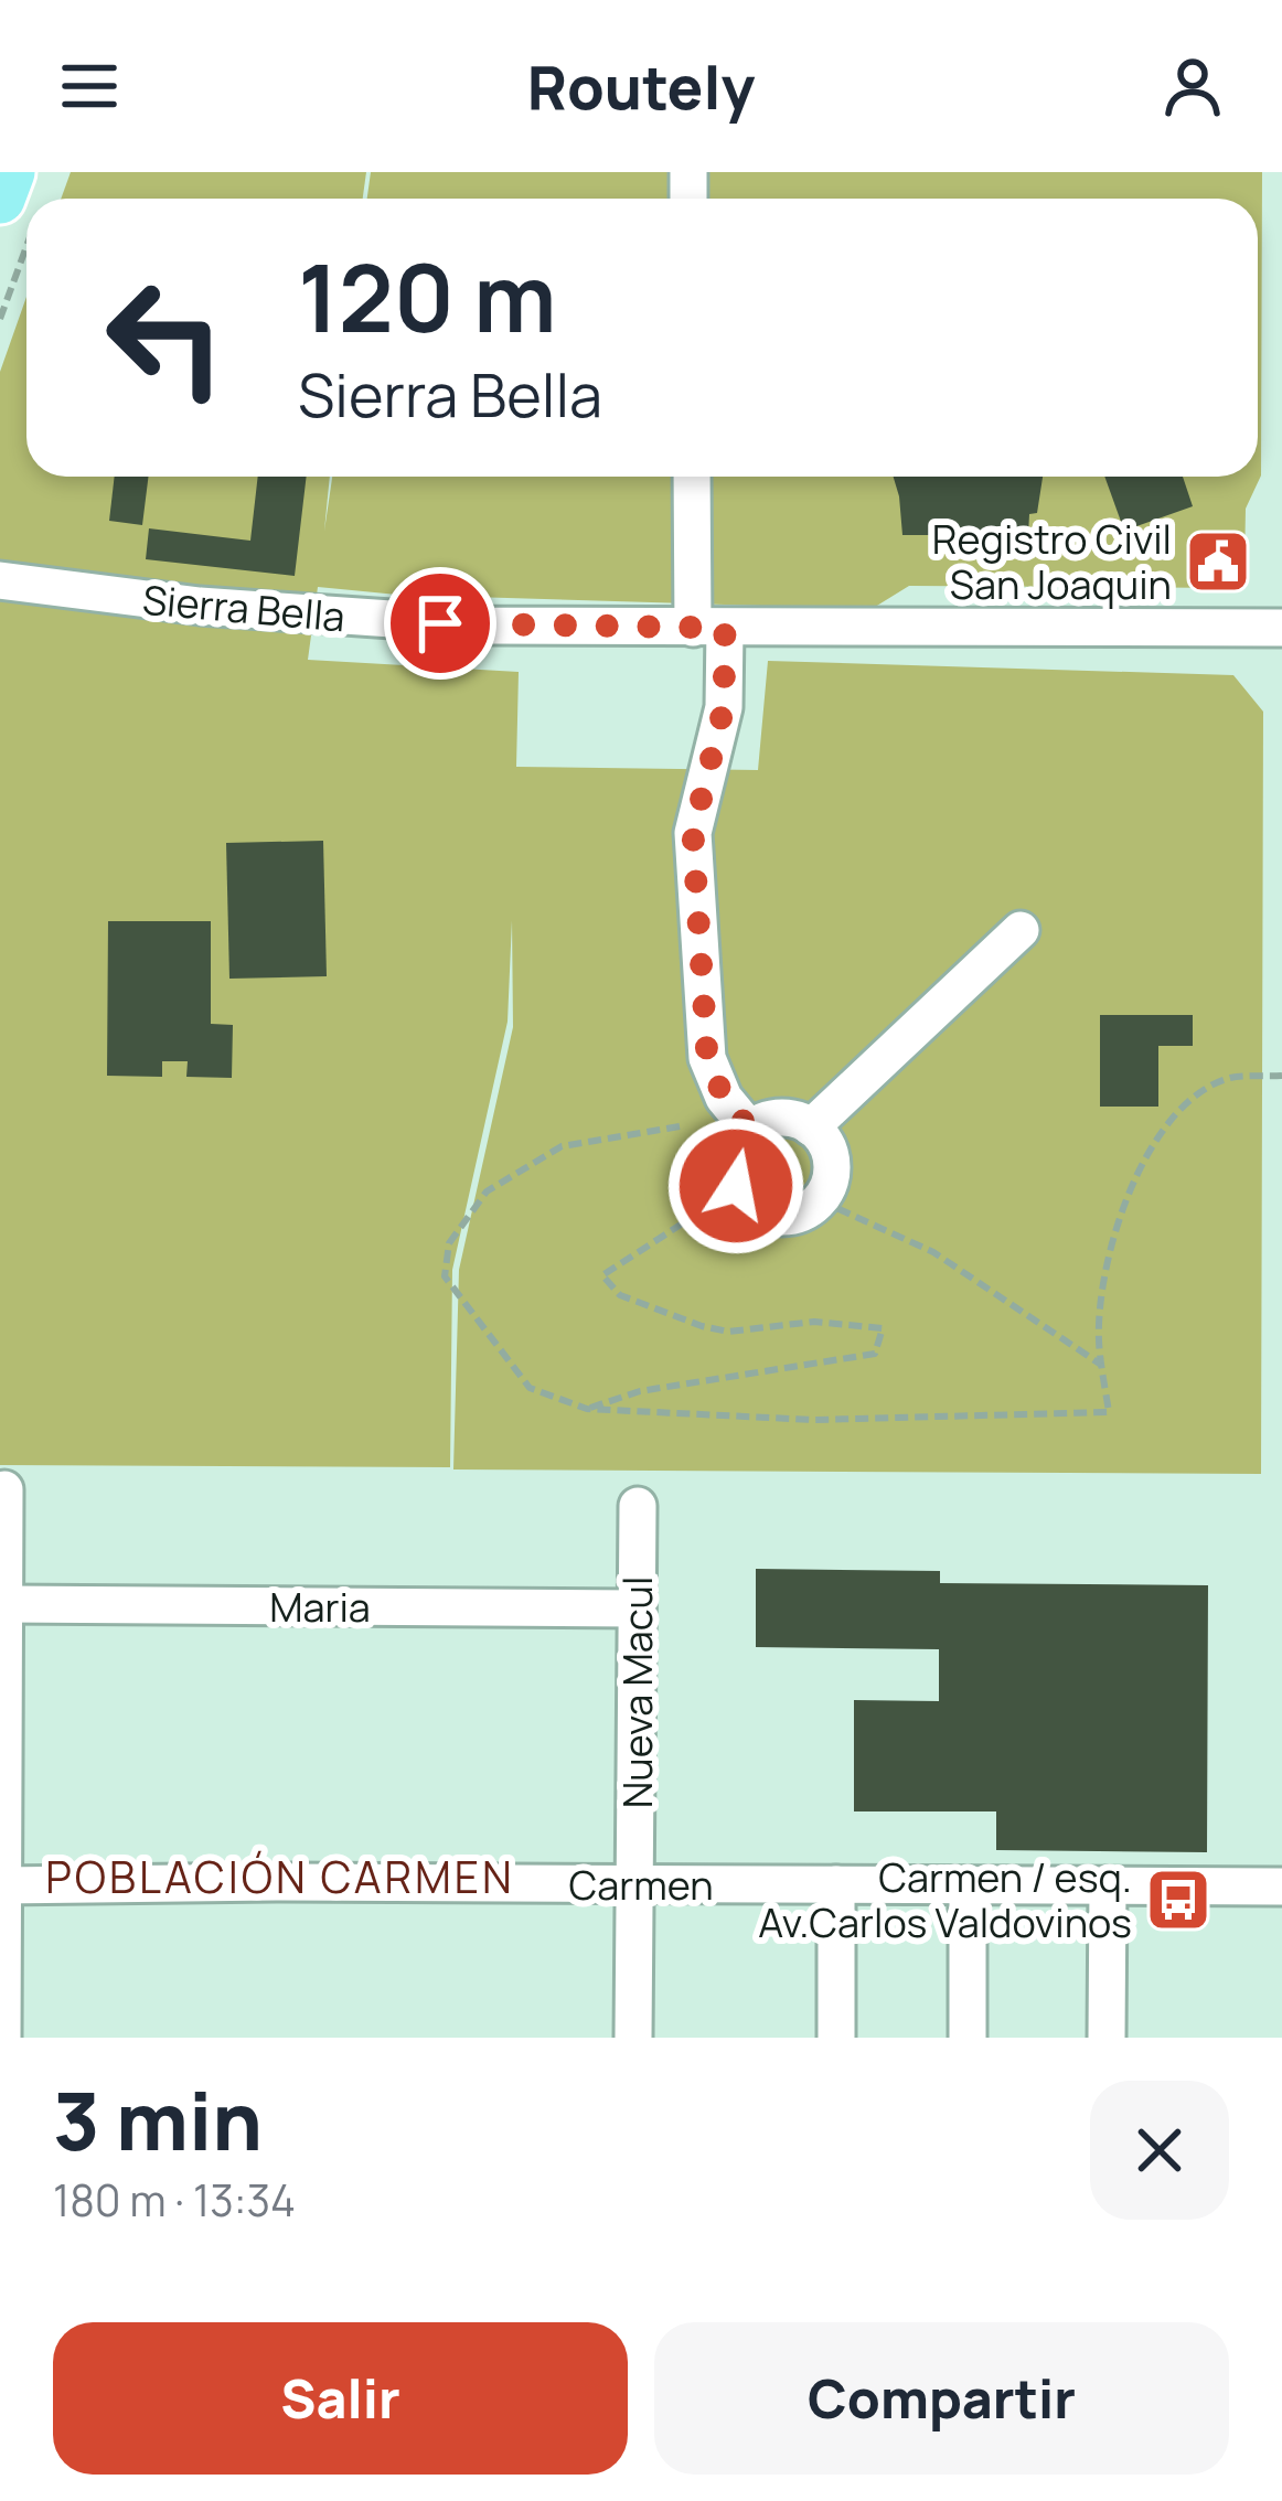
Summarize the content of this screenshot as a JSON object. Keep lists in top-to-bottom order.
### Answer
{
  "streets": {
    "street": [
      "Sierra Bella",
      "Maria",
      "Nueva Macul",
      "Carmen"
    ]
  },
  "crossings": [
    ["Maria", "Nueva Macul"],
    ["Nueva Macul", "Carmen"]
  ],
  "districts": ["POBLACIÓN CARMEN"],
  "places": {
    "public building": ["Registro Civil San Joaquin"],
    "bus stop": ["Carmen / esq. Av.Carlos Valdovinos"]
  },
  "page": {
    "header": "Routely",
    "turn": ["120 m", "Sierra Bella"],
    "heading": ["3 min", "180 m · 13:34"],
    "buttons": ["Salir", "Compartir"]
  }
}
